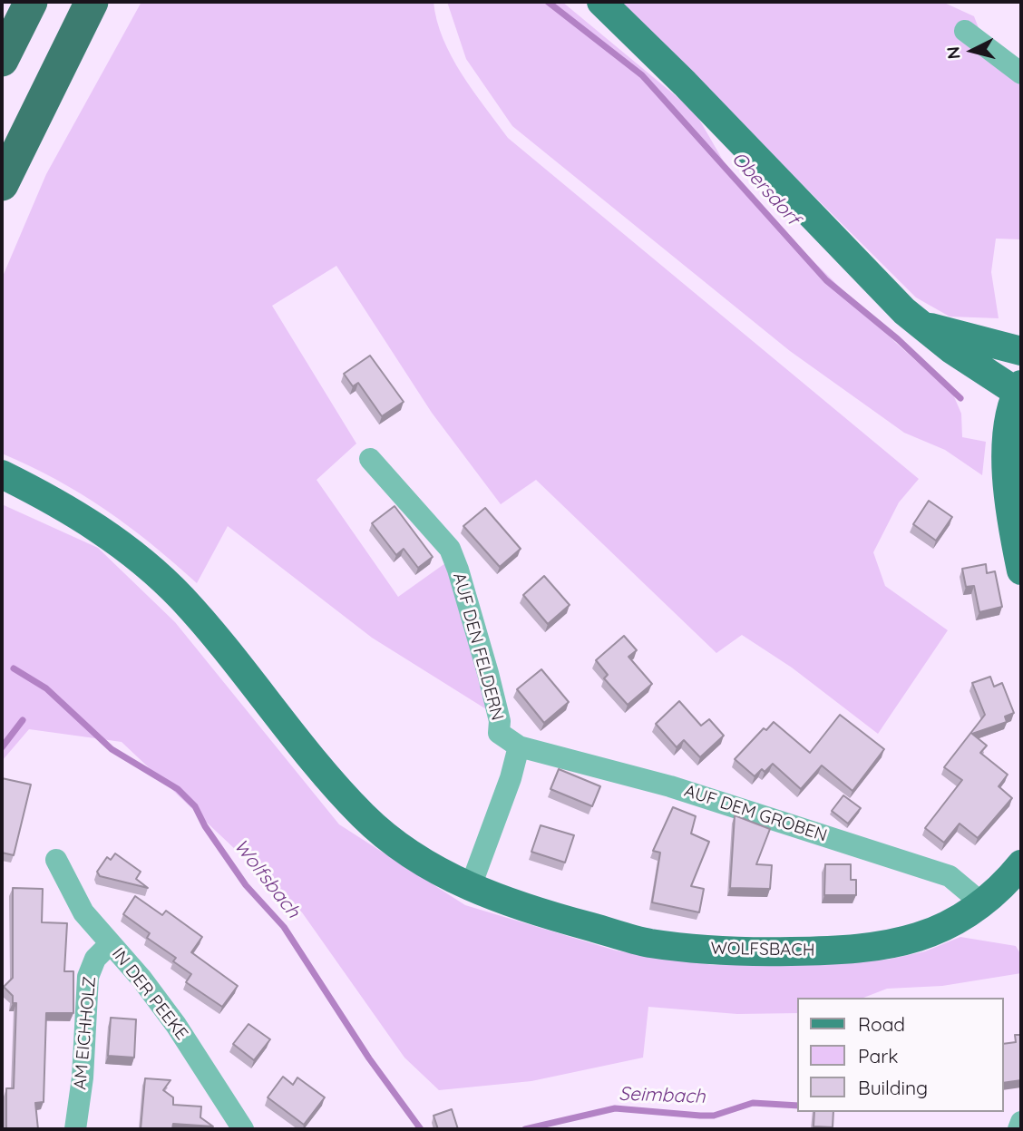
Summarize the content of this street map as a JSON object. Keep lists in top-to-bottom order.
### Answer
{
  "streets": {
    "main road": ["WOLFSBACH"],
    "street": [
      "AUF DEN FELDERN",
      "AUF DEM GROBEN",
      "IN DER PEEKE",
      "AM EICHHOLZ"
    ]
  },
  "crossings": [
    ["AUF DEN FELDERN", "AUF DEM GROBEN"],
    ["AUF DEM GROBEN", "WOLFSBACH"],
    ["IN DER PEEKE", "AM EICHHOLZ"]
  ],
  "water": ["Obersdorf", "Wolfsbach", "Seimbach"],
  "legend": ["Road", "Park", "Building"],
  "north": "left"
}
